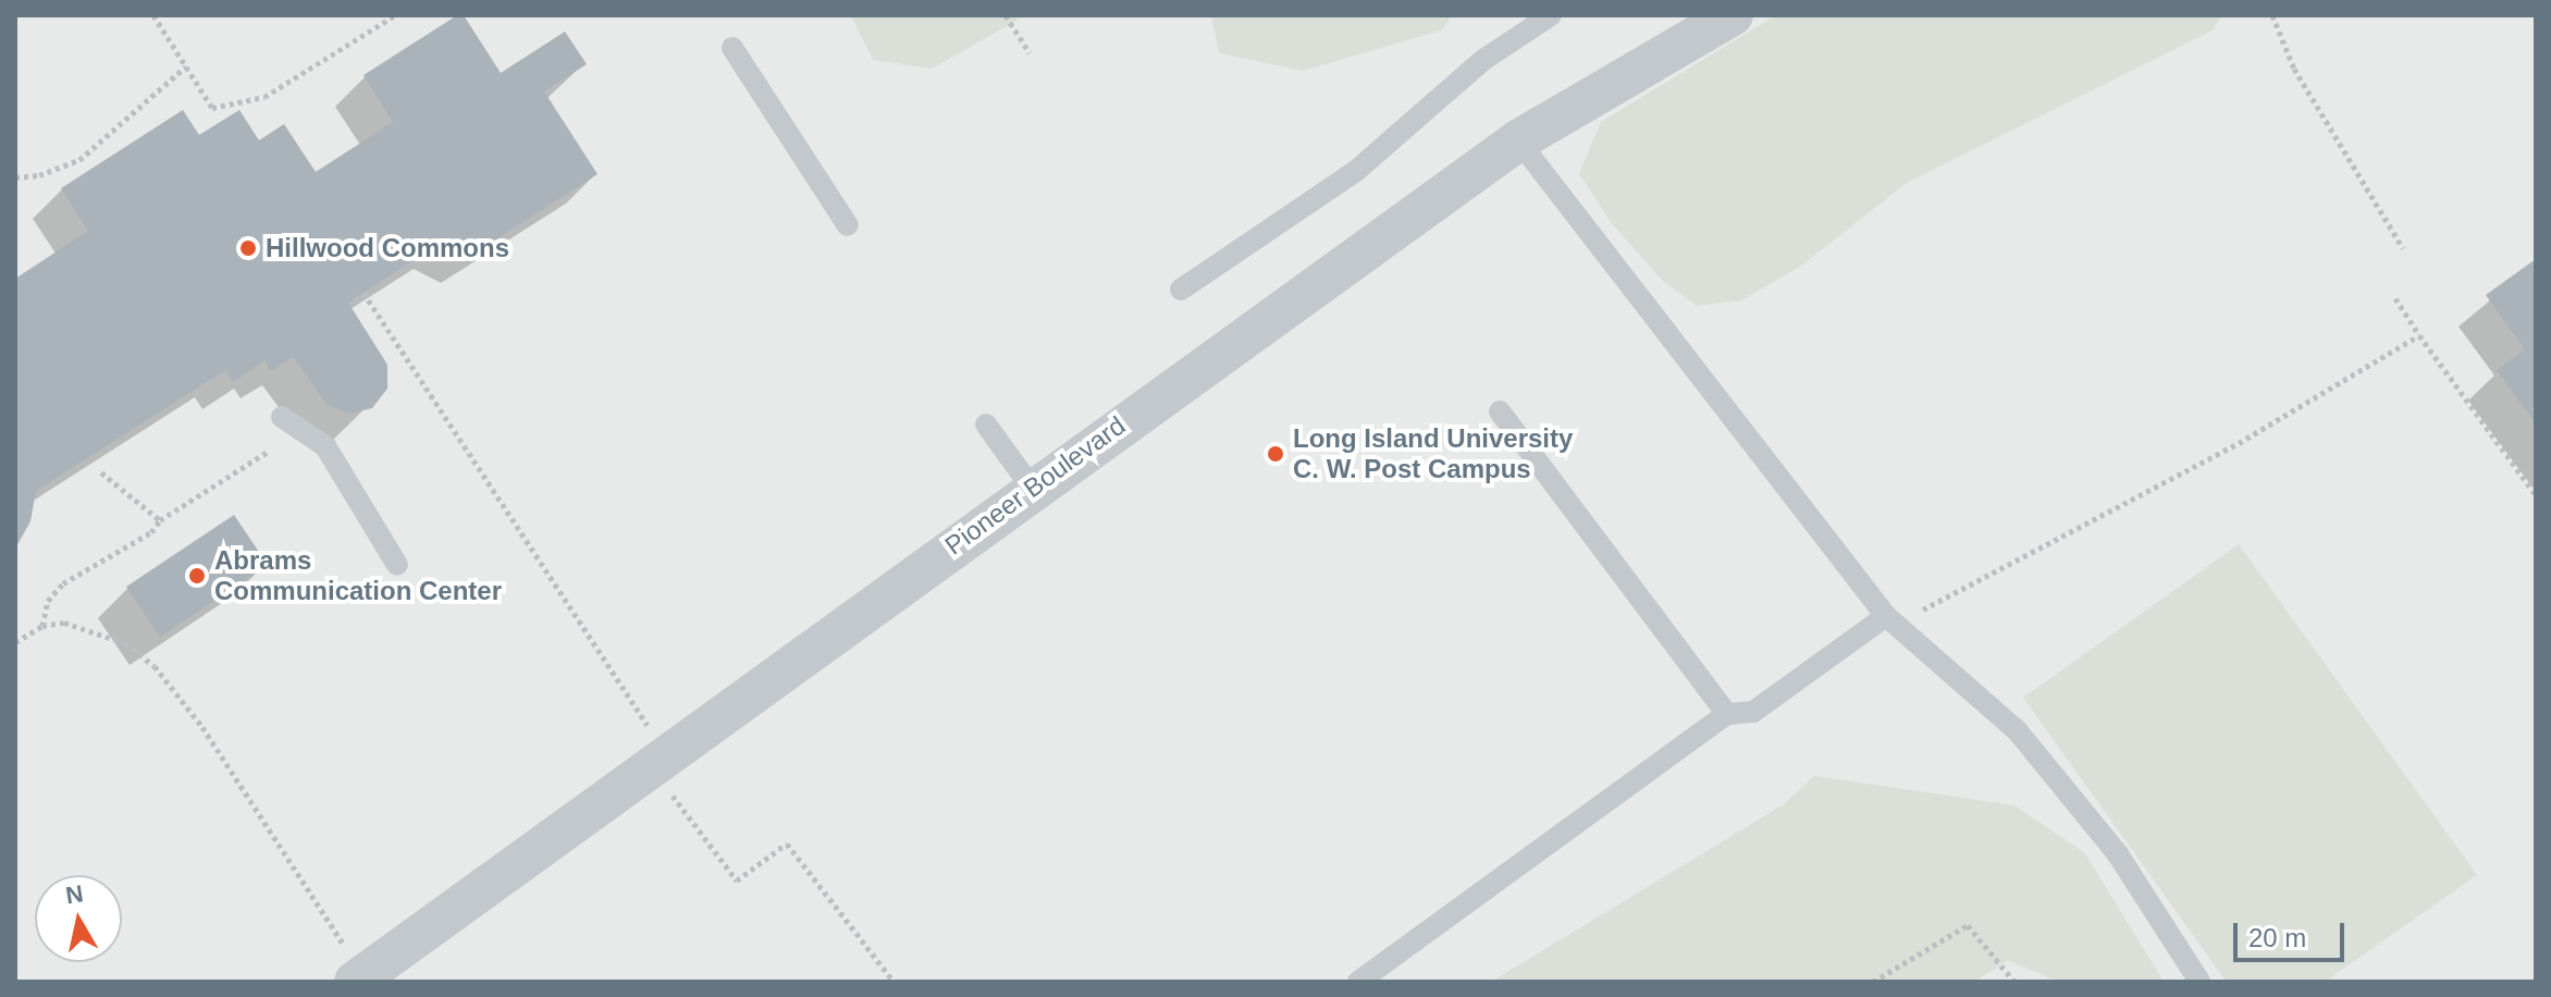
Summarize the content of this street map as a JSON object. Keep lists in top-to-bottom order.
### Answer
{
  "streets": {
    "street": ["Pioneer Boulevard"]
  },
  "places": ["Hillwood Commons", "Long Island University C. W. Post Campus", "Abrams Communication Center"],
  "scale_bar": "20 m",
  "north": "top"
}
